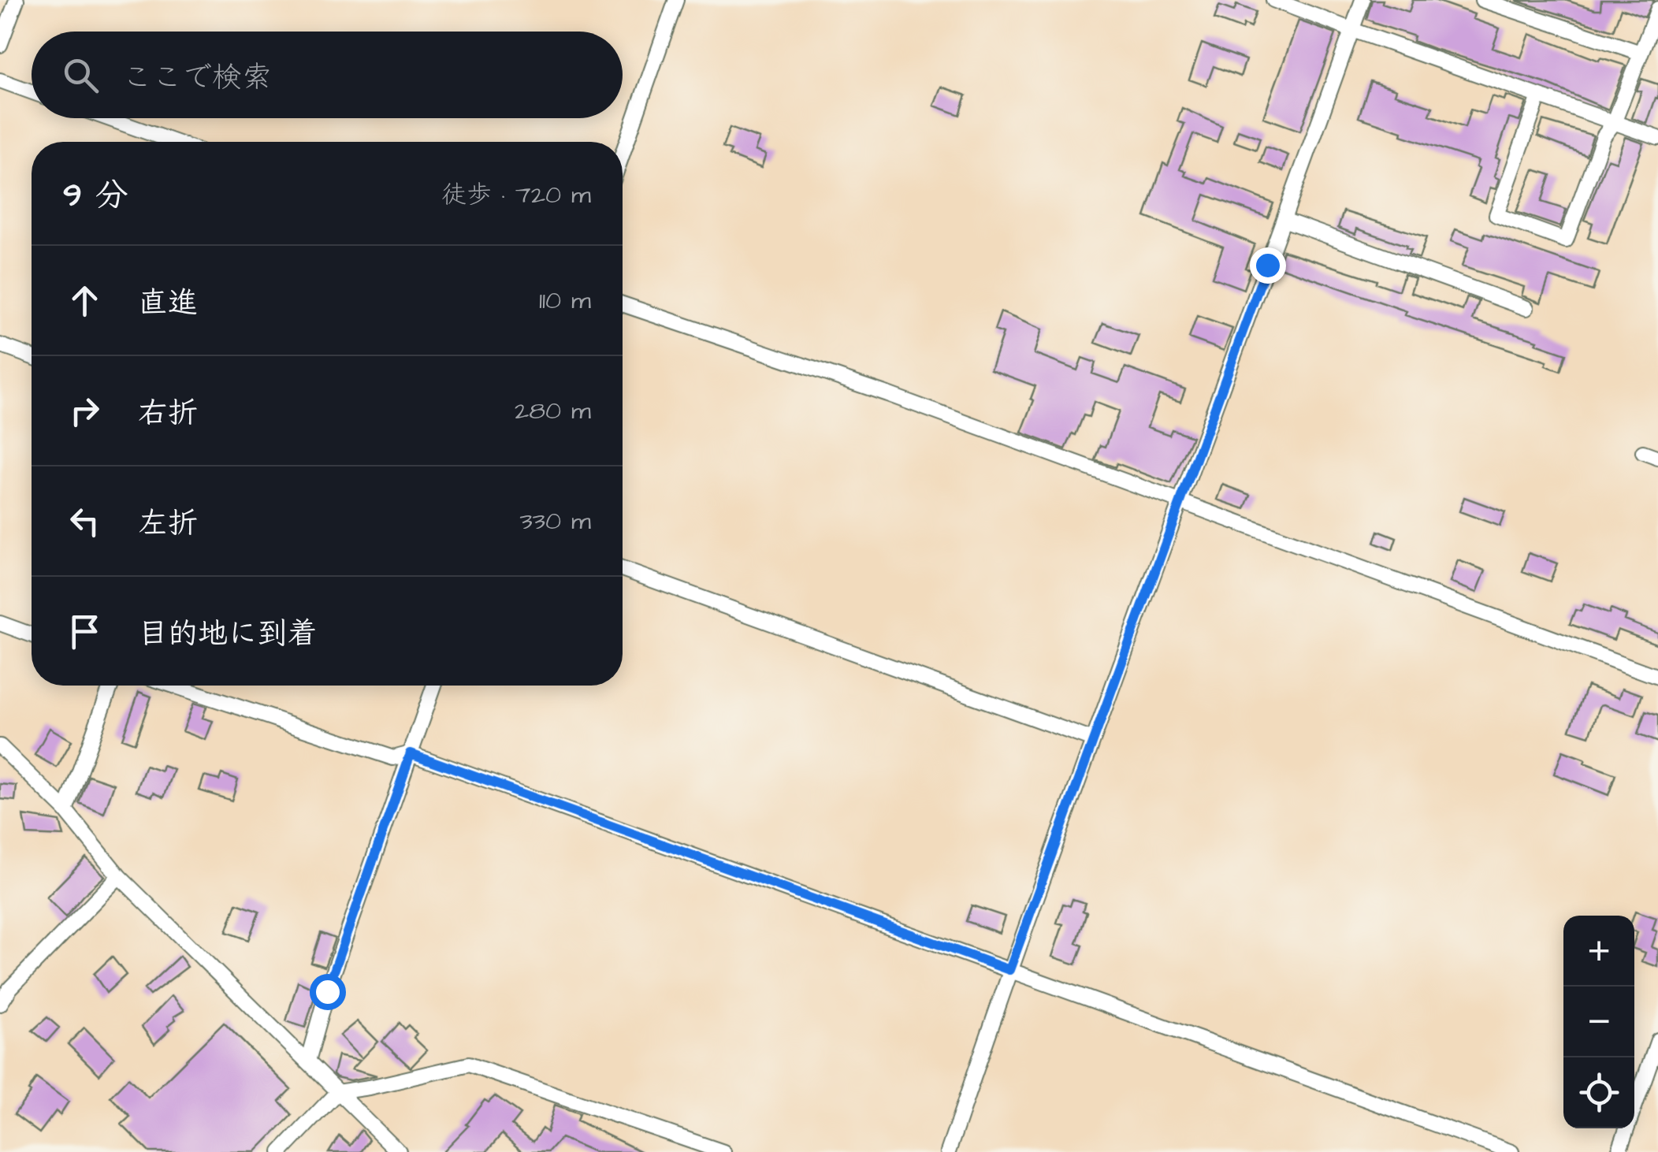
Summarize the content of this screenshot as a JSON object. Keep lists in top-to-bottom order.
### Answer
{
  "page": {
    "search": "ここで検索",
    "heading": ["9 分", "徒歩 · 720 m"],
    "list": [
      ["直進", "110 m"],
      ["右折", "280 m"],
      ["左折", "330 m"],
      "目的地に到着"
    ],
    "map_buttons": ["+", "−"]
  }
}
